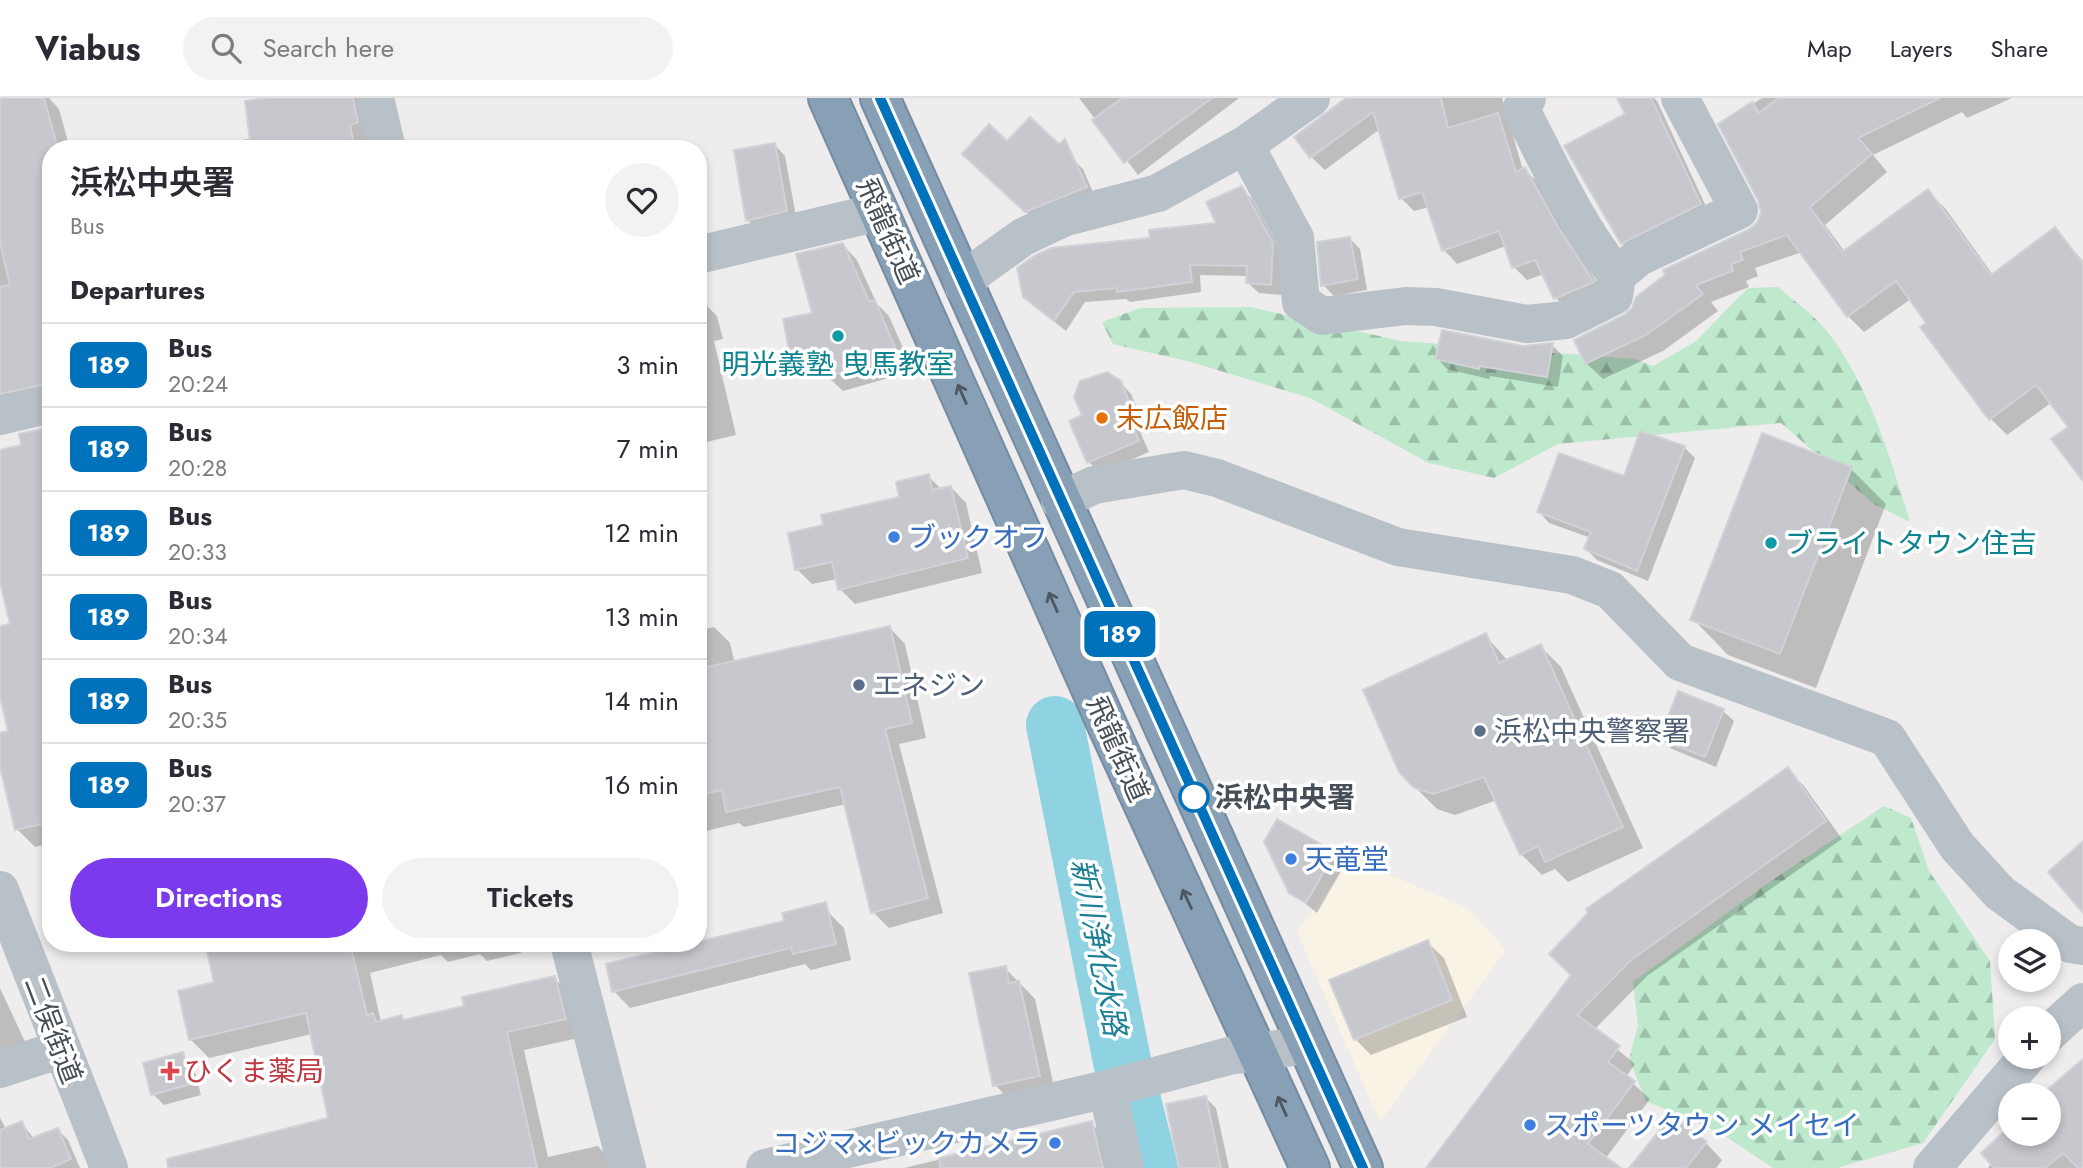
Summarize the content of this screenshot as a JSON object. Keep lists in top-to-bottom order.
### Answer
{
  "streets": {
    "highway": ["飛龍街道"],
    "street": ["二俣街道"]
  },
  "water": ["新川浄化水路"],
  "places": {
    "other": [
      "明光義塾 曳馬教室",
      "末広飯店",
      "ブックオフ",
      "ブライトタウン住吉",
      "エネジン",
      "浜松中央警察署",
      "浜松中央署",
      "天竜堂",
      "スポーツタウン メイセイ",
      "コジマ×ビックカメラ"
    ],
    "health": ["ひくま薬局"]
  },
  "lines": ["bus line 189"],
  "page": {
    "header": "Viabus",
    "search": "Search here",
    "nav": ["Map", "Layers", "Share"],
    "on_map": "189",
    "heading": [
      ["浜松中央署", "Bus"],
      "Departures"
    ],
    "list": [
      {
        "mark": "189",
        "name": "Bus",
        "note": "20:24",
        "value": "3 min"
      },
      {
        "mark": "189",
        "name": "Bus",
        "note": "20:28",
        "value": "7 min"
      },
      {
        "mark": "189",
        "name": "Bus",
        "note": "20:33",
        "value": "12 min"
      },
      {
        "mark": "189",
        "name": "Bus",
        "note": "20:34",
        "value": "13 min"
      },
      {
        "mark": "189",
        "name": "Bus",
        "note": "20:35",
        "value": "14 min"
      },
      {
        "mark": "189",
        "name": "Bus",
        "note": "20:37",
        "value": "16 min"
      }
    ],
    "buttons": ["Directions", "Tickets"],
    "map_buttons": ["+", "−"]
  }
}
